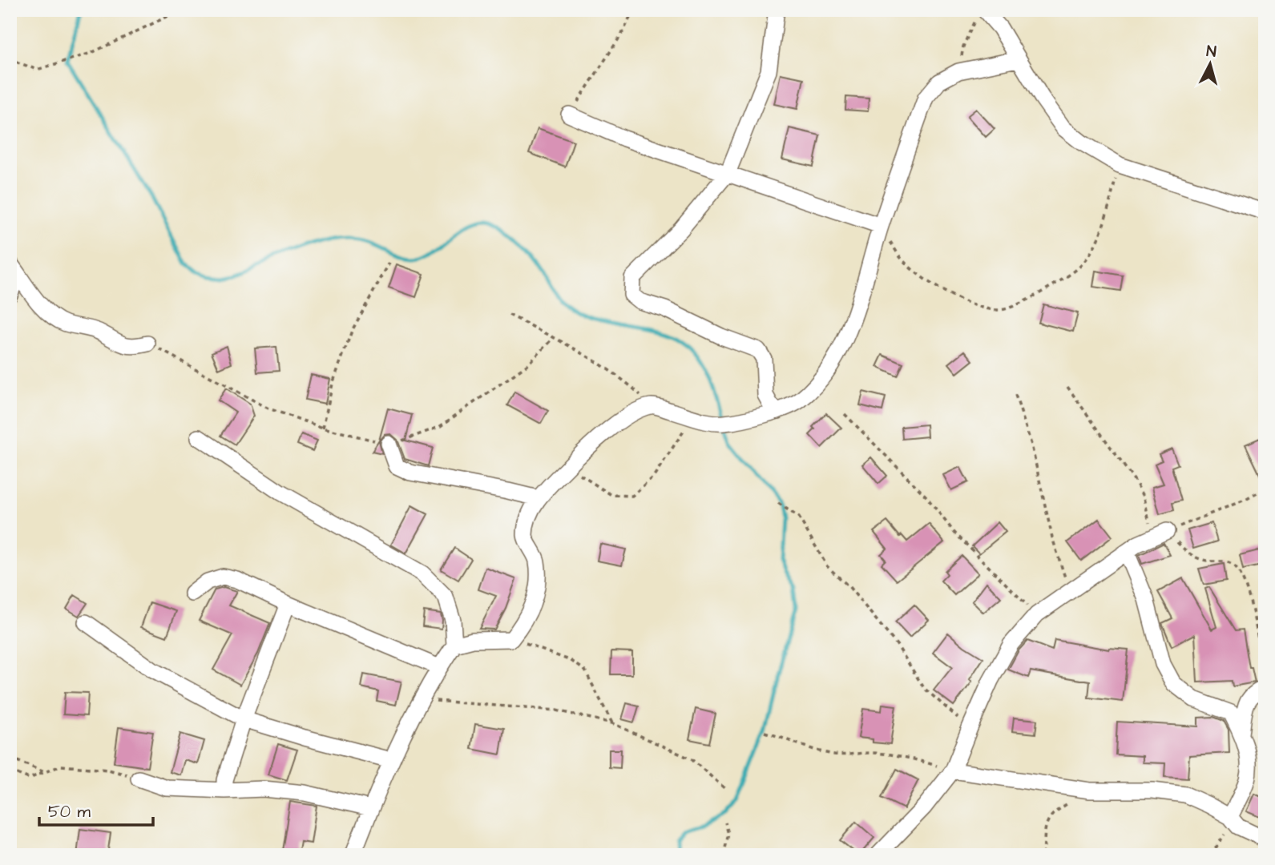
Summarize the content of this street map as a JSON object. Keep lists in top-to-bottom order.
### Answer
{
  "scale_bar": "50 m",
  "north": "top"
}
